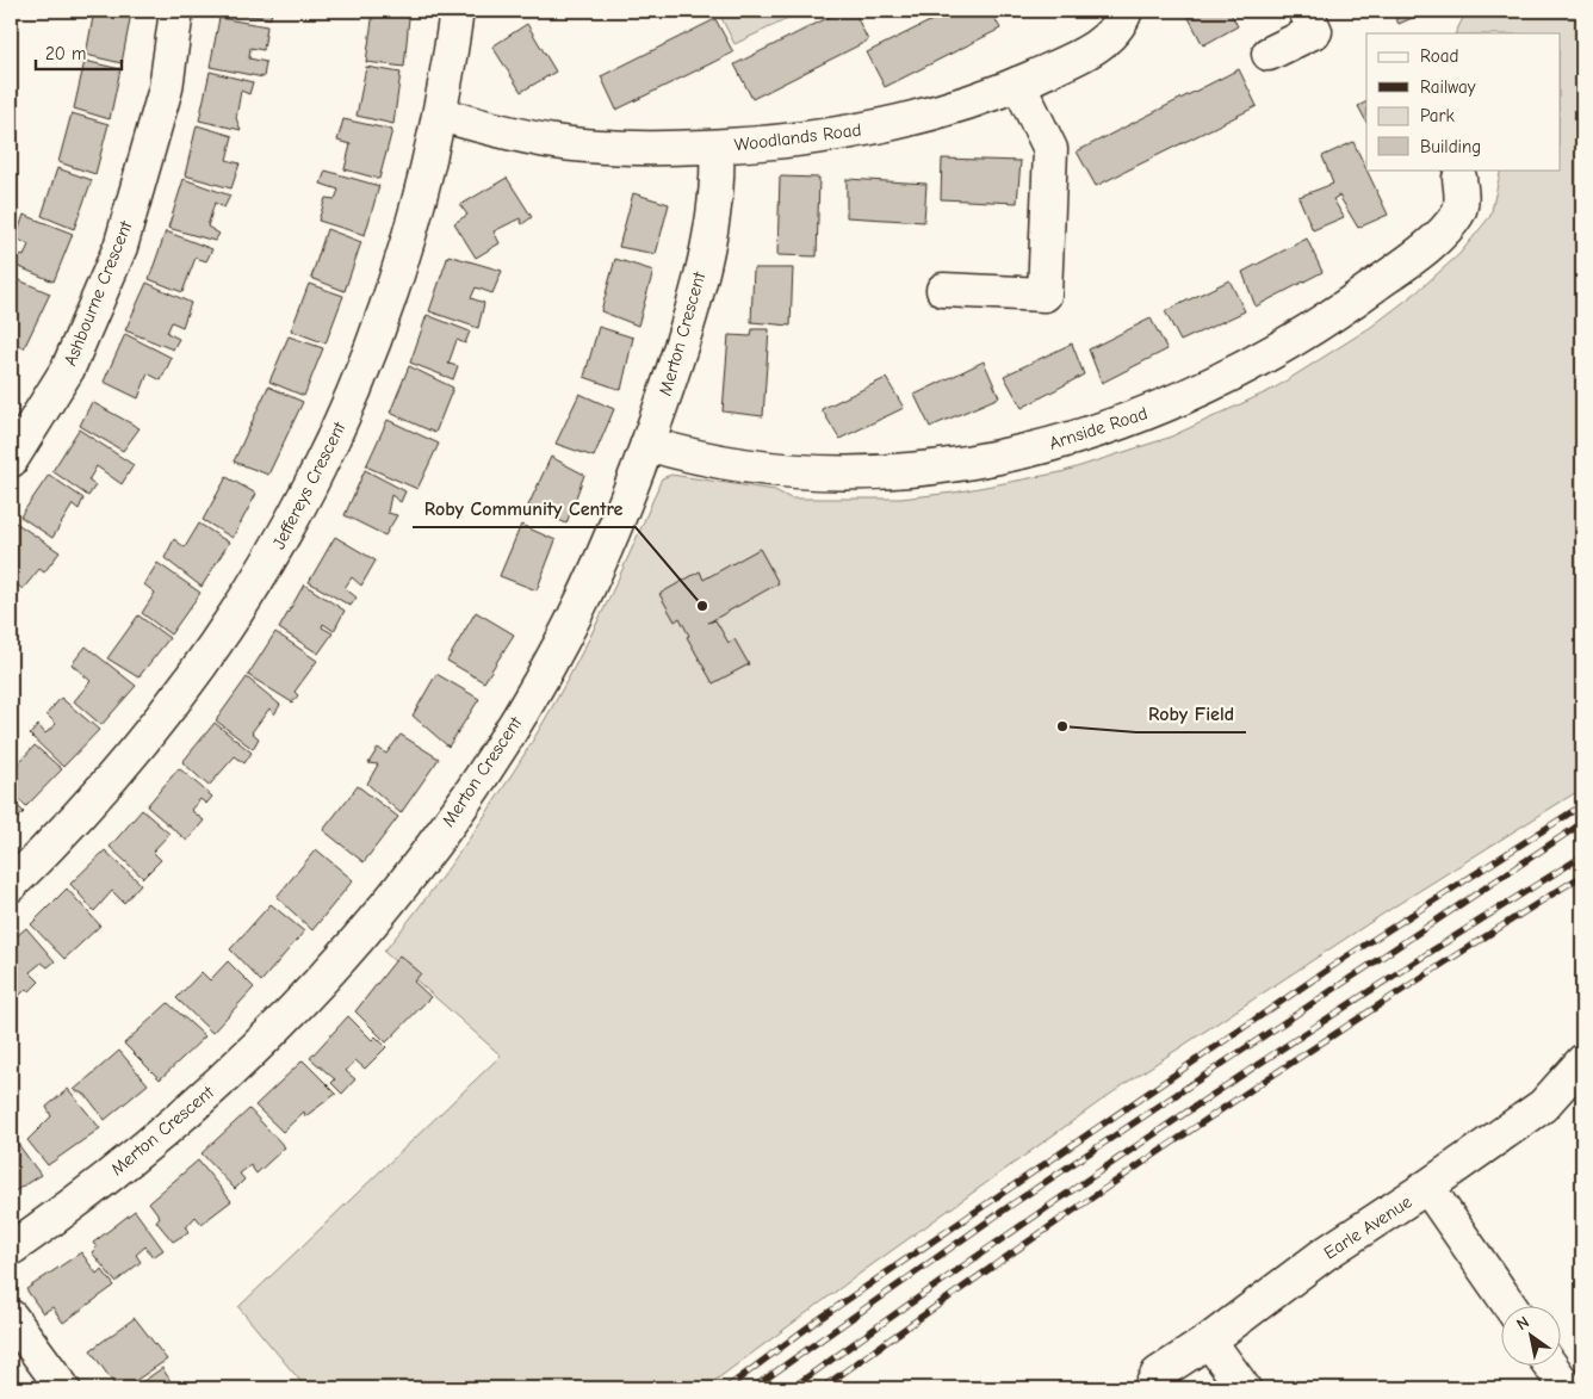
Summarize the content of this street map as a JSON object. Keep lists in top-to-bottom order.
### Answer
{
  "streets": {
    "street": [
      "Woodlands Road",
      "Ashbourne Crescent",
      "Merton Crescent",
      "Arnside Road",
      "Jeffereys Crescent",
      "Earle Avenue"
    ]
  },
  "crossings": [
    ["Woodlands Road", "Merton Crescent"],
    ["Woodlands Road", "Jeffereys Crescent"],
    ["Merton Crescent", "Arnside Road"]
  ],
  "places": ["Roby Community Centre", "Roby Field"],
  "legend": [
    "Road",
    "Railway",
    "Park",
    "Building"
  ],
  "scale_bar": "20 m",
  "north": "top left"
}
